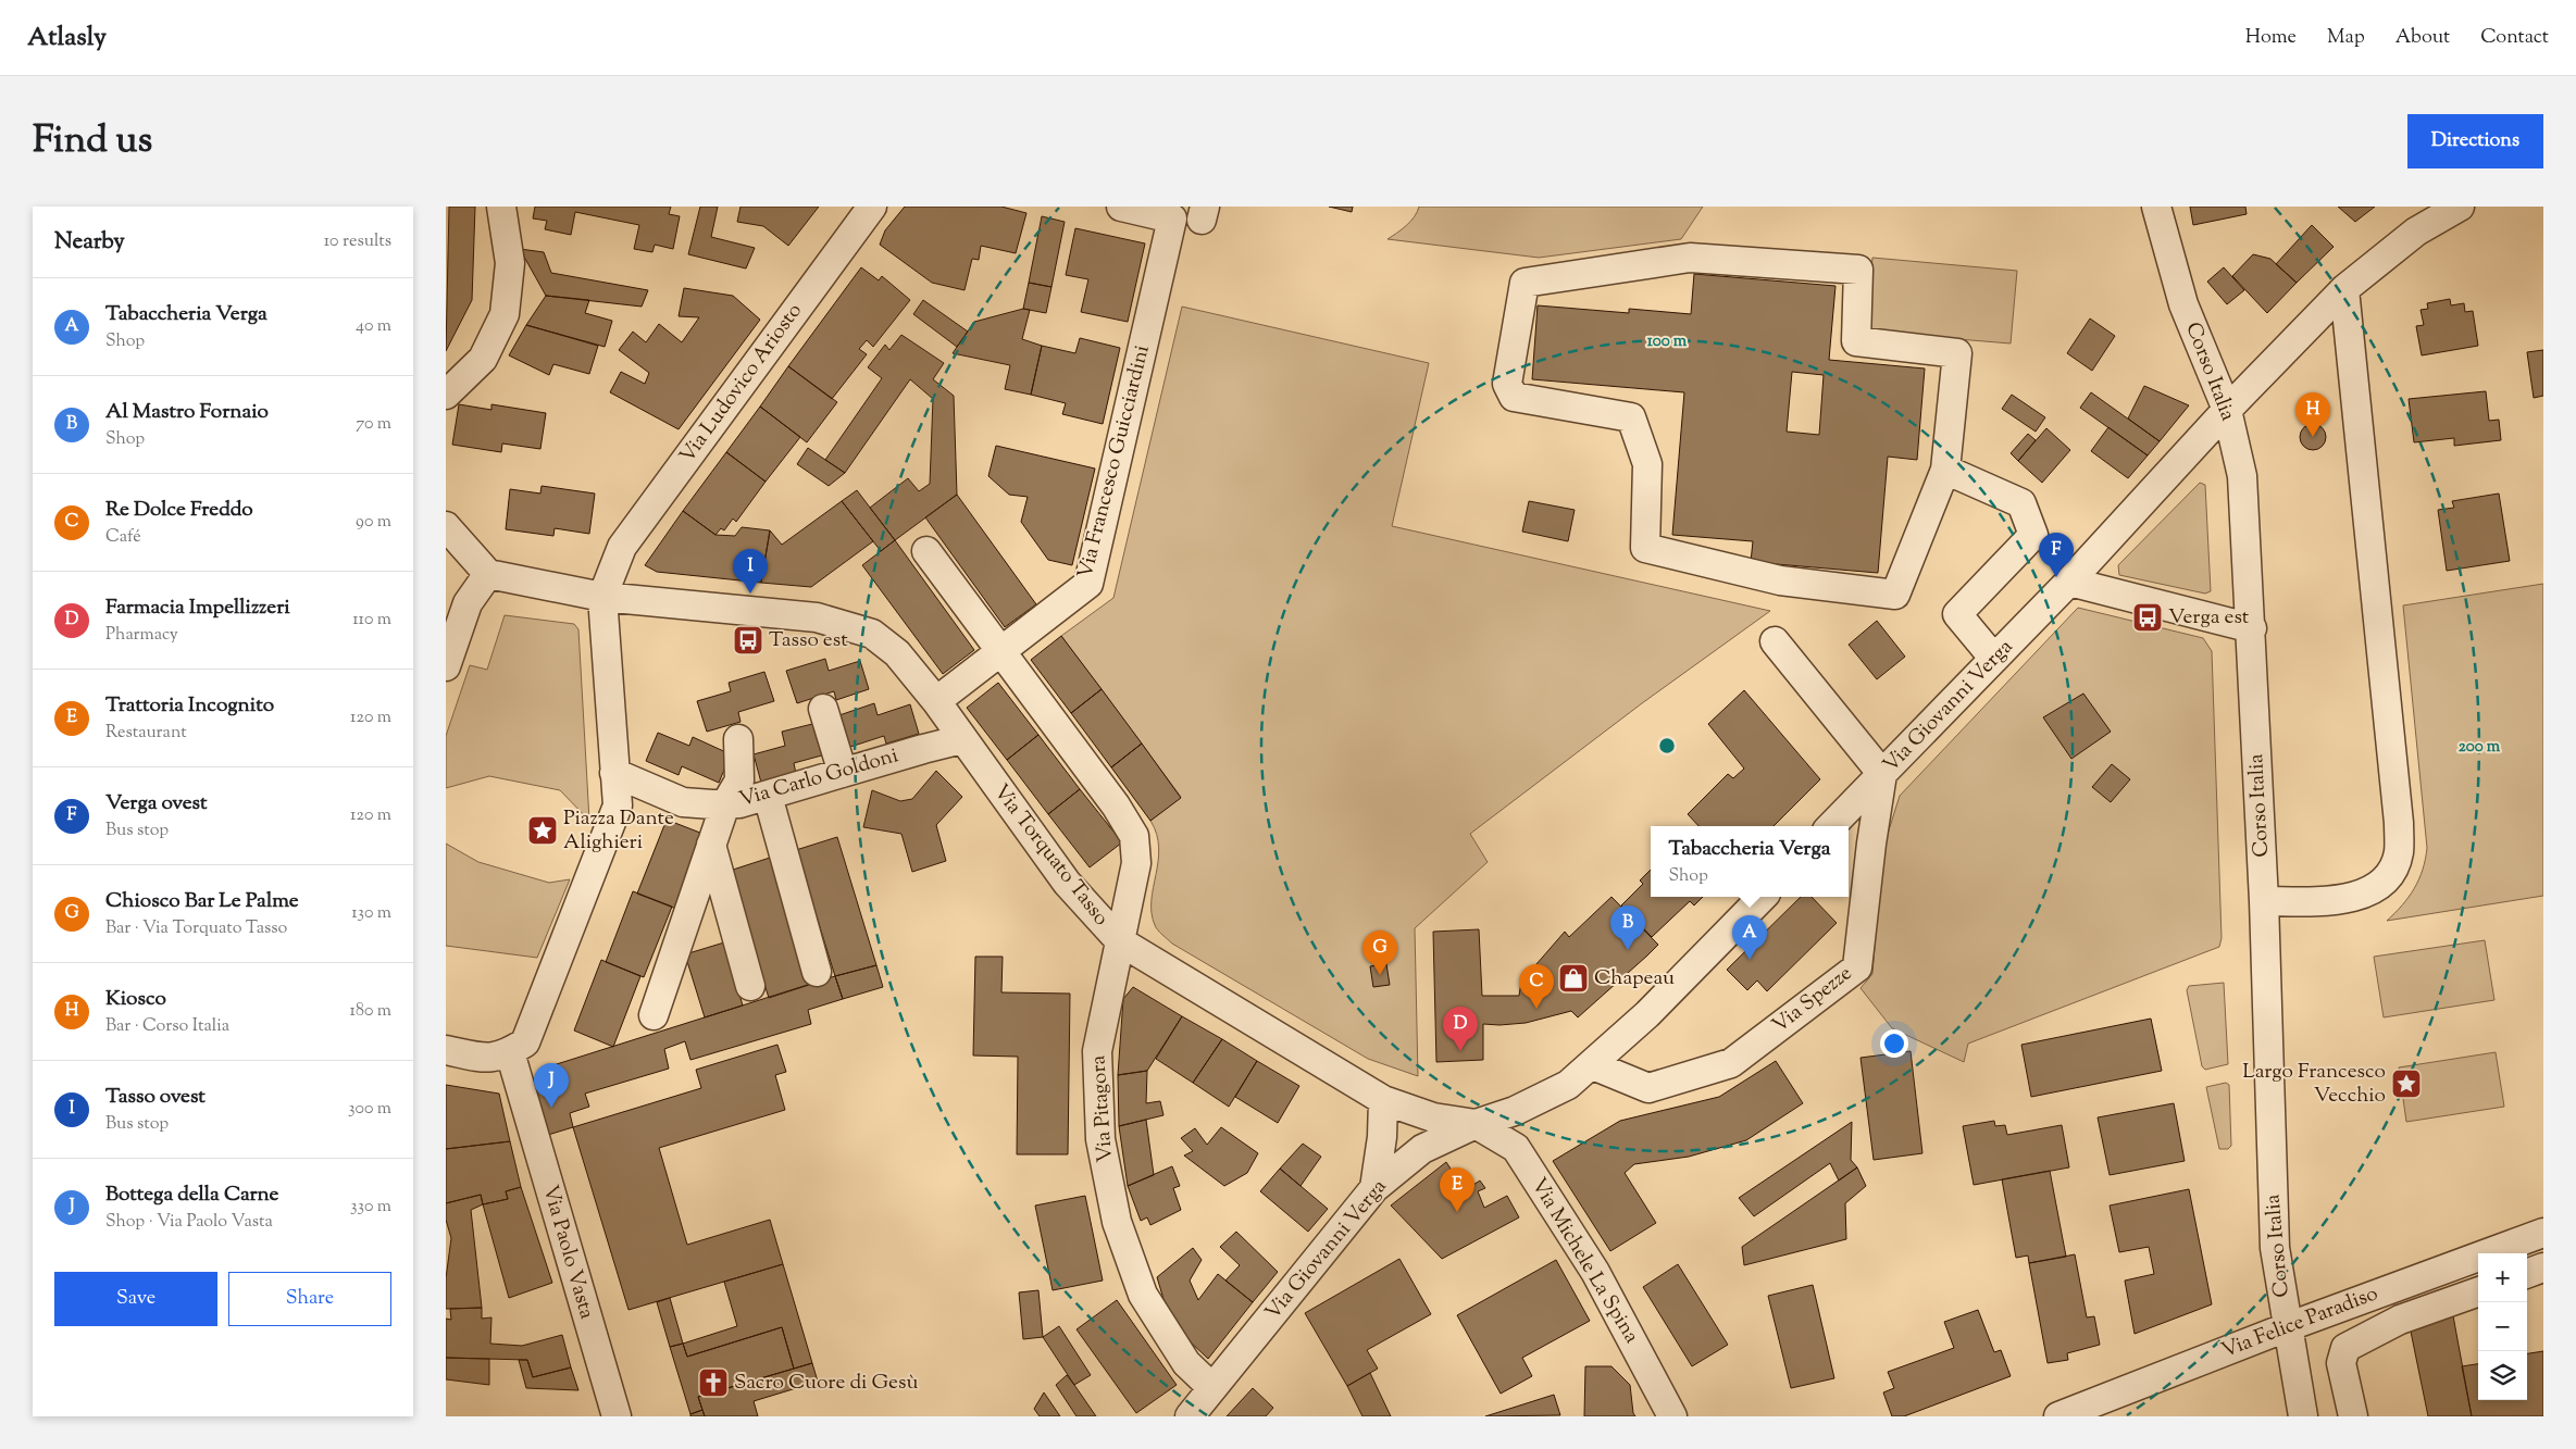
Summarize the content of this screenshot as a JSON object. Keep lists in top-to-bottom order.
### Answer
{
  "streets": {
    "street": [
      "Corso Italia",
      "Via Ludovico Ariosto",
      "Via Francesco Guicciardini",
      "Via Giovanni Verga",
      "Via Carlo Goldoni",
      "Via Torquato Tasso",
      "Via Spezze",
      "Via Pitagora",
      "Via Paolo Vasta",
      "Via Michele La Spina",
      "Via Felice Paradiso"
    ]
  },
  "crossings": [
    ["Corso Italia", "Via Giovanni Verga"],
    ["Corso Italia", "Via Felice Paradiso"],
    ["Via Ludovico Ariosto", "Via Torquato Tasso"],
    ["Via Francesco Guicciardini", "Via Torquato Tasso"],
    ["Via Francesco Guicciardini", "Via Pitagora"],
    ["Via Giovanni Verga", "Via Torquato Tasso"],
    ["Via Giovanni Verga", "Via Spezze"],
    ["Via Giovanni Verga", "Via Pitagora"],
    ["Via Giovanni Verga", "Via Michele La Spina"],
    ["Via Carlo Goldoni", "Via Torquato Tasso"],
    ["Via Torquato Tasso", "Via Pitagora"],
    ["Via Torquato Tasso", "Via Michele La Spina"]
  ],
  "places": {
    "bus stop": ["Verga est", "Tasso est"],
    "place": ["Piazza Dante Alighieri", "Largo Francesco Vecchio"],
    "shop": ["Chapeau"],
    "church": ["Sacro Cuore di Gesù"]
  },
  "page": {
    "header": "Atlasly",
    "nav": [
      "Home",
      "Map",
      "About",
      "Contact"
    ],
    "title": "Find us",
    "buttons": [
      "Directions",
      ["Save", "Share"]
    ],
    "heading": ["Nearby", "10 results"],
    "list": [
      {
        "mark": "A",
        "name": "Tabaccheria Verga",
        "note": "Shop",
        "value": "40 m"
      },
      {
        "mark": "B",
        "name": "Al Mastro Fornaio",
        "note": "Shop",
        "value": "70 m"
      },
      {
        "mark": "C",
        "name": "Re Dolce Freddo",
        "note": "Café",
        "value": "90 m"
      },
      {
        "mark": "D",
        "name": "Farmacia Impellizzeri",
        "note": "Pharmacy",
        "value": "110 m"
      },
      {
        "mark": "E",
        "name": "Trattoria Incognito",
        "note": "Restaurant",
        "value": "120 m"
      },
      {
        "mark": "F",
        "name": "Verga ovest",
        "note": "Bus stop",
        "value": "120 m"
      },
      {
        "mark": "G",
        "name": "Chiosco Bar Le Palme",
        "note": "Bar · Via Torquato Tasso",
        "value": "130 m"
      },
      {
        "mark": "H",
        "name": "Kiosco",
        "note": "Bar · Corso Italia",
        "value": "180 m"
      },
      {
        "mark": "I",
        "name": "Tasso ovest",
        "note": "Bus stop",
        "value": "300 m"
      },
      {
        "mark": "J",
        "name": "Bottega della Carne",
        "note": "Shop · Via Paolo Vasta",
        "value": "330 m"
      }
    ],
    "pins": [
      "H",
      "F",
      "I",
      "B",
      "A",
      "G",
      "C",
      "D",
      "J",
      "E"
    ],
    "popup": ["Tabaccheria Verga", "Shop"],
    "map_buttons": ["+", "−"]
  },
  "rings": ["100 m", "200 m"]
}
